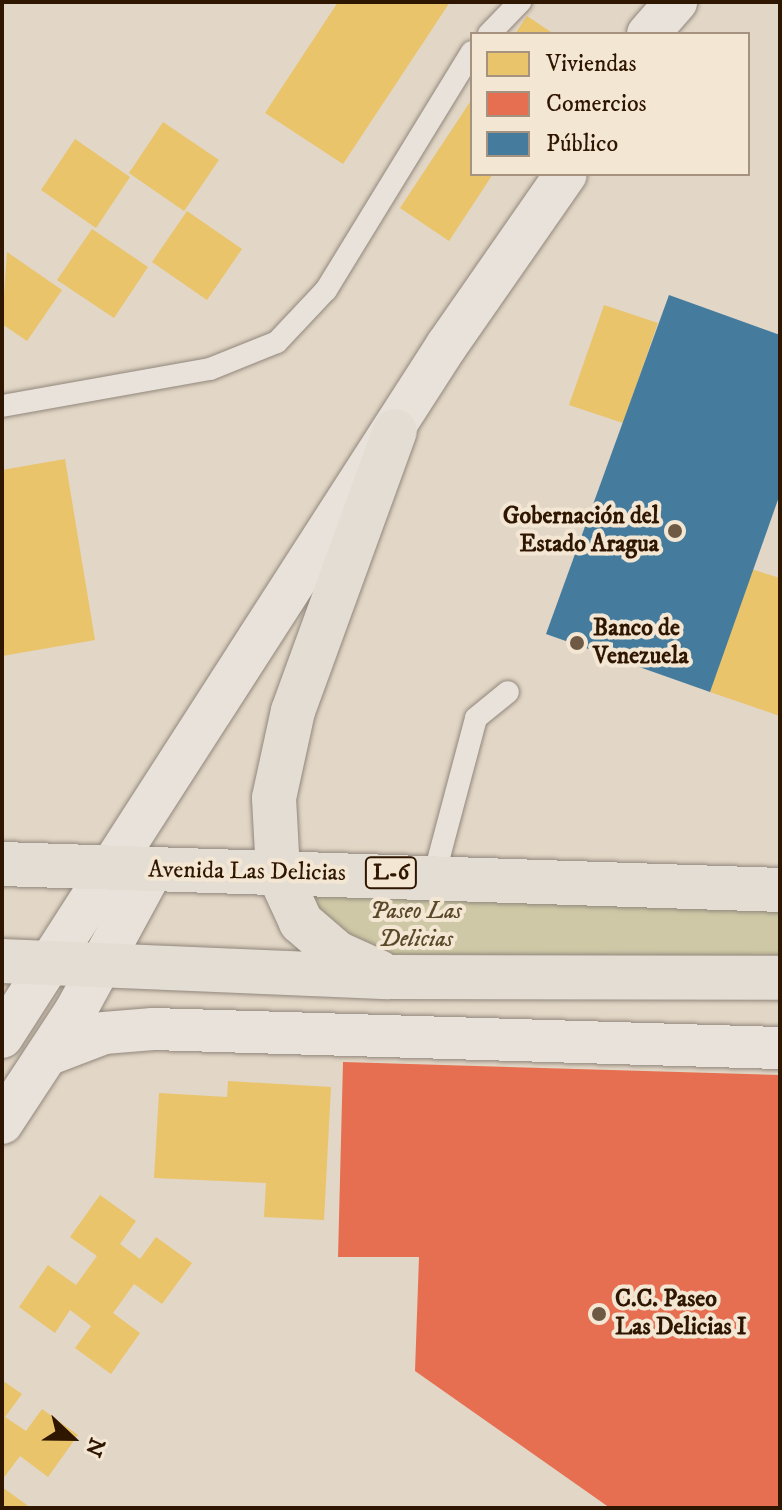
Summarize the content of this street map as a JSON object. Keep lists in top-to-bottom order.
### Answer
{
  "streets": {
    "main road": ["Avenida Las Delicias", "L-6"]
  },
  "parks": ["Paseo Las Delicias"],
  "places": ["Gobernación del Estado Aragua", "Banco de Venezuela", "C.C. Paseo Las Delicias I"],
  "legend": ["Viviendas", "Comercios", "Público"],
  "north": "right"
}
